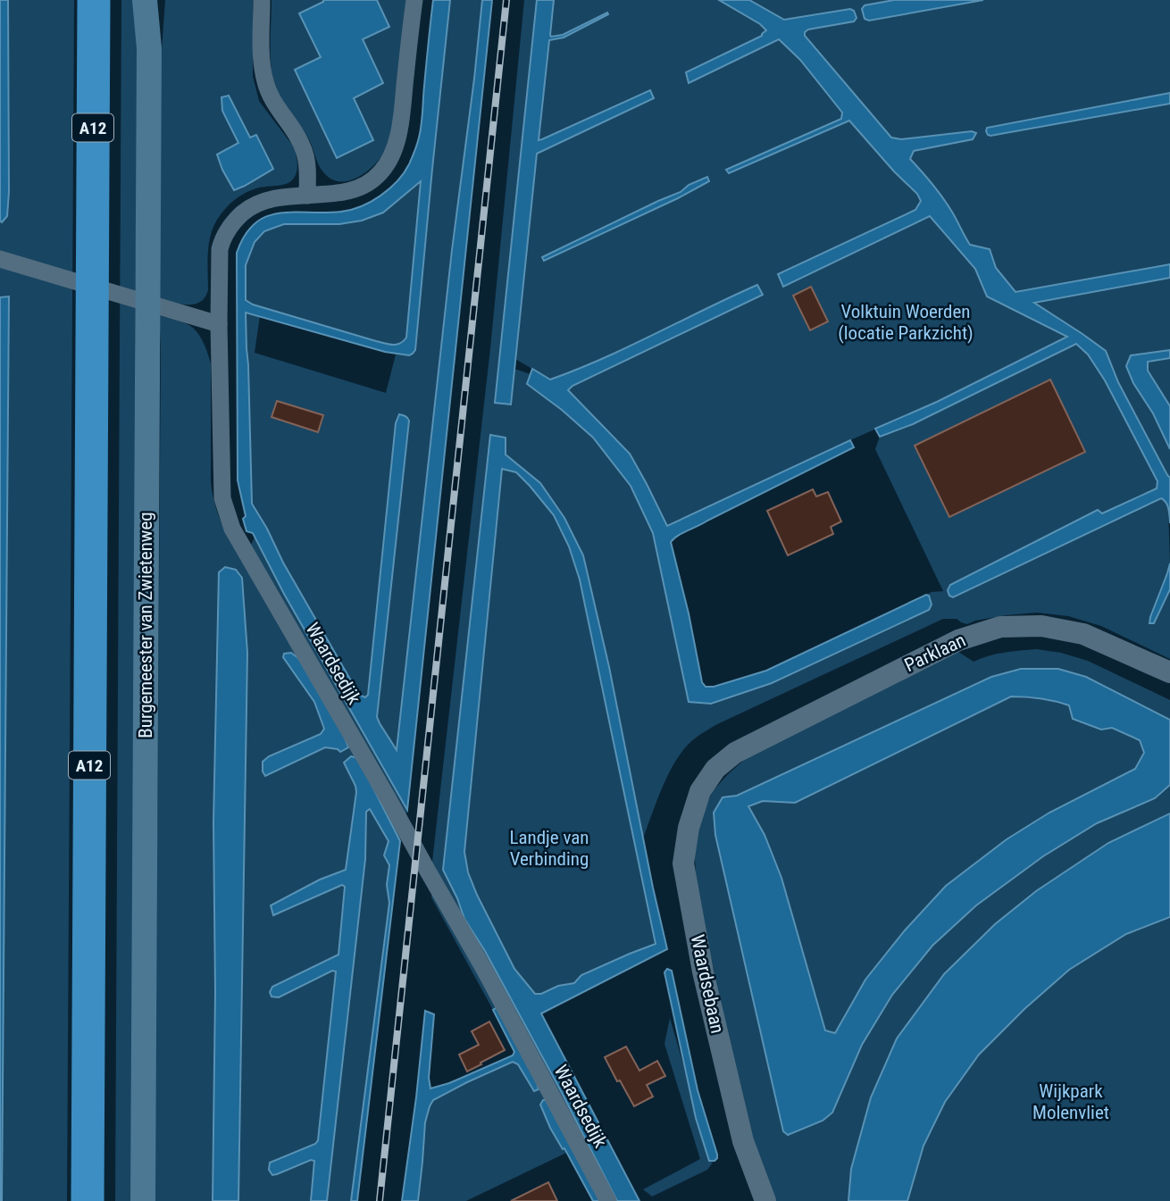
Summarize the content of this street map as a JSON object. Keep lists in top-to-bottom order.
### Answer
{
  "streets": {
    "highway": ["A12"],
    "main road": ["Burgemeester van Zwietenweg"],
    "street": ["Parklaan", "Waardsedijk", "Waardsebaan"]
  },
  "crossings": [
    ["Parklaan", "Waardsebaan"]
  ],
  "parks": ["Volktuin Woerden (locatie Parkzicht)", "Landje van Verbinding", "Wijkpark Molenvliet"]
}
